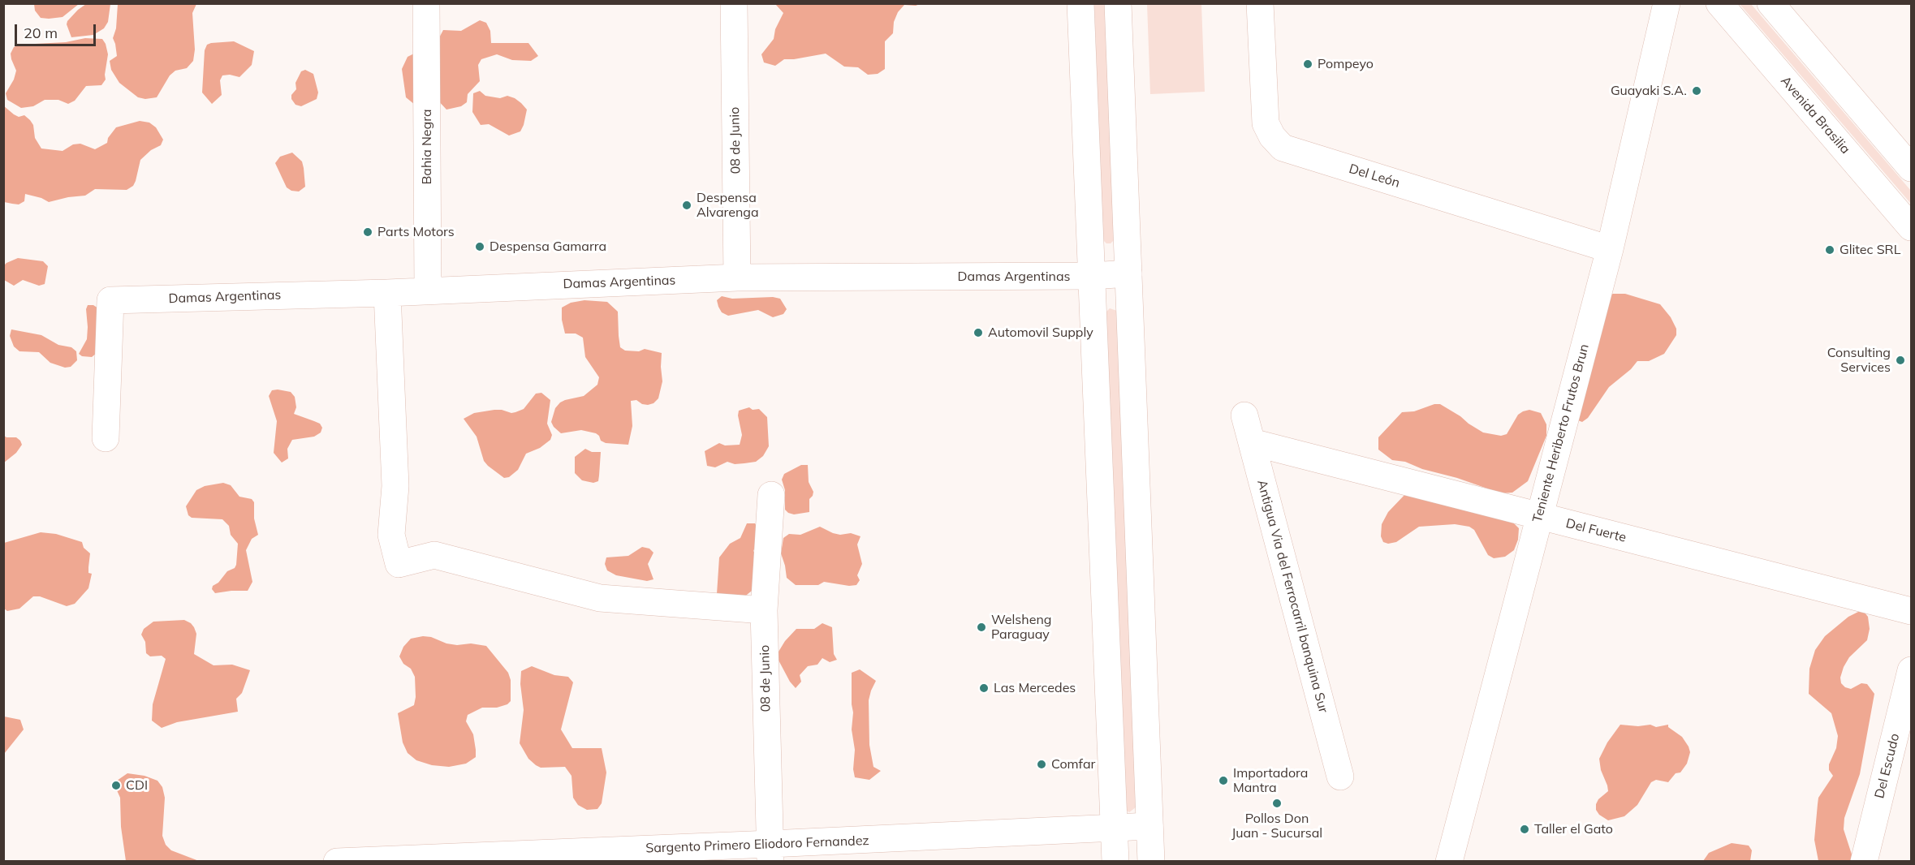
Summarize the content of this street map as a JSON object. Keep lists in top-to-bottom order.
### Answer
{
  "streets": {
    "main road": [
      "Avenida Brasilia",
      "08 de Junio",
      "Bahia Negra",
      "Del León",
      "Damas Argentinas",
      "Teniente Heriberto Frutos Brun",
      "Del Fuerte",
      "Antigua Via del Ferrocarril banquina Sur",
      "Del Escudo",
      "Sargento Primero Eliodoro Fernandez"
    ]
  },
  "crossings": [
    ["08 de Junio", "Damas Argentinas"],
    ["08 de Junio", "Sargento Primero Eliodoro Fernandez"],
    ["Bahia Negra", "Damas Argentinas"],
    ["Del León", "Teniente Heriberto Frutos Brun"],
    ["Teniente Heriberto Frutos Brun", "Del Fuerte"],
    ["Del Fuerte", "Antigua Via del Ferrocarril banquina Sur"]
  ],
  "places": [
    "Pompeyo",
    "Guayaki S.A.",
    "Despensa Alvarenga",
    "Parts Motors",
    "Despensa Gamarra",
    "Glitec SRL",
    "Automovil Supply",
    "Consulting Services",
    "Welsheng Paraguay",
    "Las Mercedes",
    "Comfar",
    "Importadora Mantra",
    "CDI",
    "Pollos Don Juan - Sucursal",
    "Taller el Gato"
  ],
  "scale_bar": "20 m"
}
